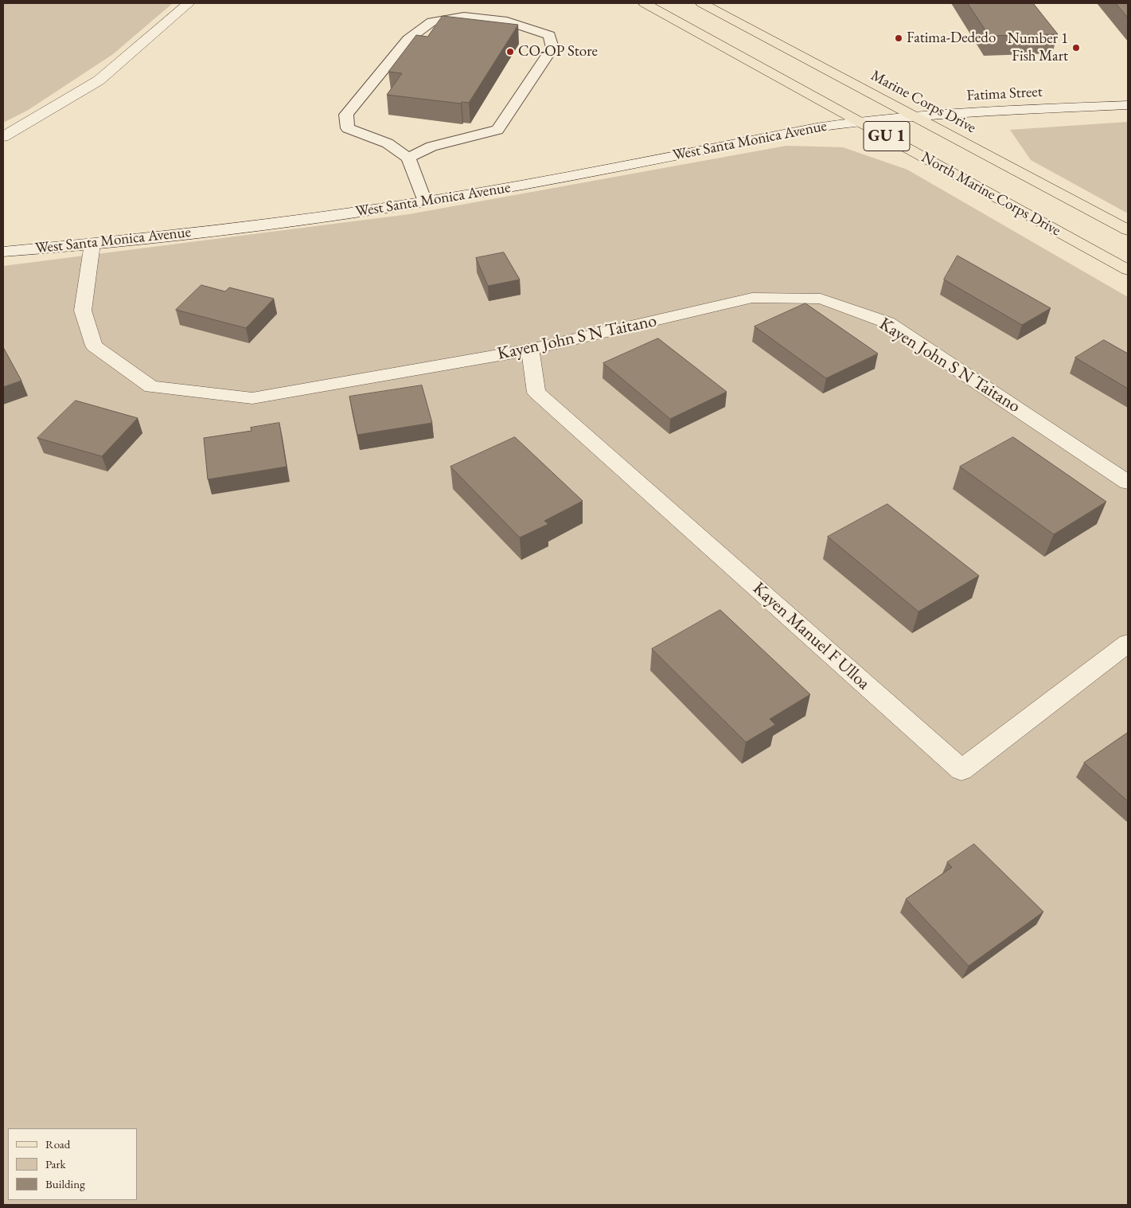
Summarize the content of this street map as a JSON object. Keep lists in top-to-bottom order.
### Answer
{
  "streets": {
    "main road": ["Marine Corps Drive", "GU 1", "North Marine Corps Drive"],
    "street": [
      "Fatima Street",
      "West Santa Monica Avenue",
      "Kayen John S N Taitano",
      "Kayen Manuel F Ulloa"
    ]
  },
  "crossings": [
    ["Fatima Street", "Marine Corps Drive"],
    ["Fatima Street", "West Santa Monica Avenue"],
    ["Fatima Street", "North Marine Corps Drive"],
    ["West Santa Monica Avenue", "North Marine Corps Drive"],
    ["West Santa Monica Avenue", "Kayen John S N Taitano"],
    ["Kayen John S N Taitano", "Kayen Manuel F Ulloa"]
  ],
  "places": ["Fatima-Dededo", "Number 1 Fish Mart", "CO-OP Store"],
  "legend": ["Road", "Park", "Building"]
}
